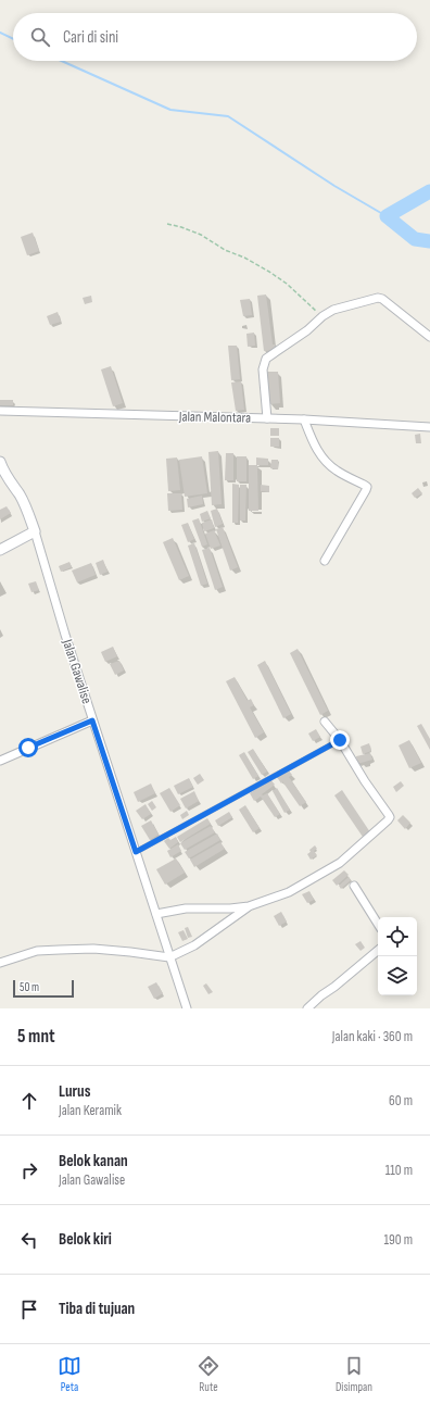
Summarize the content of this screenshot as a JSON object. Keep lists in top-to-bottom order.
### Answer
{
  "streets": {
    "street": ["Jalan Malontara", "Jalan Gawalise"]
  },
  "scale_bar": "50 m",
  "page": {
    "search": "Cari di sini",
    "scale": "50 m",
    "heading": ["5 mnt", "Jalan kaki · 360 m"],
    "list": [
      ["Lurus", "Jalan Keramik", "60 m"],
      ["Belok kanan", "Jalan Gawalise", "110 m"],
      ["Belok kiri", "190 m"],
      "Tiba di tujuan"
    ],
    "nav": ["Peta", "Rute", "Disimpan"]
  }
}
